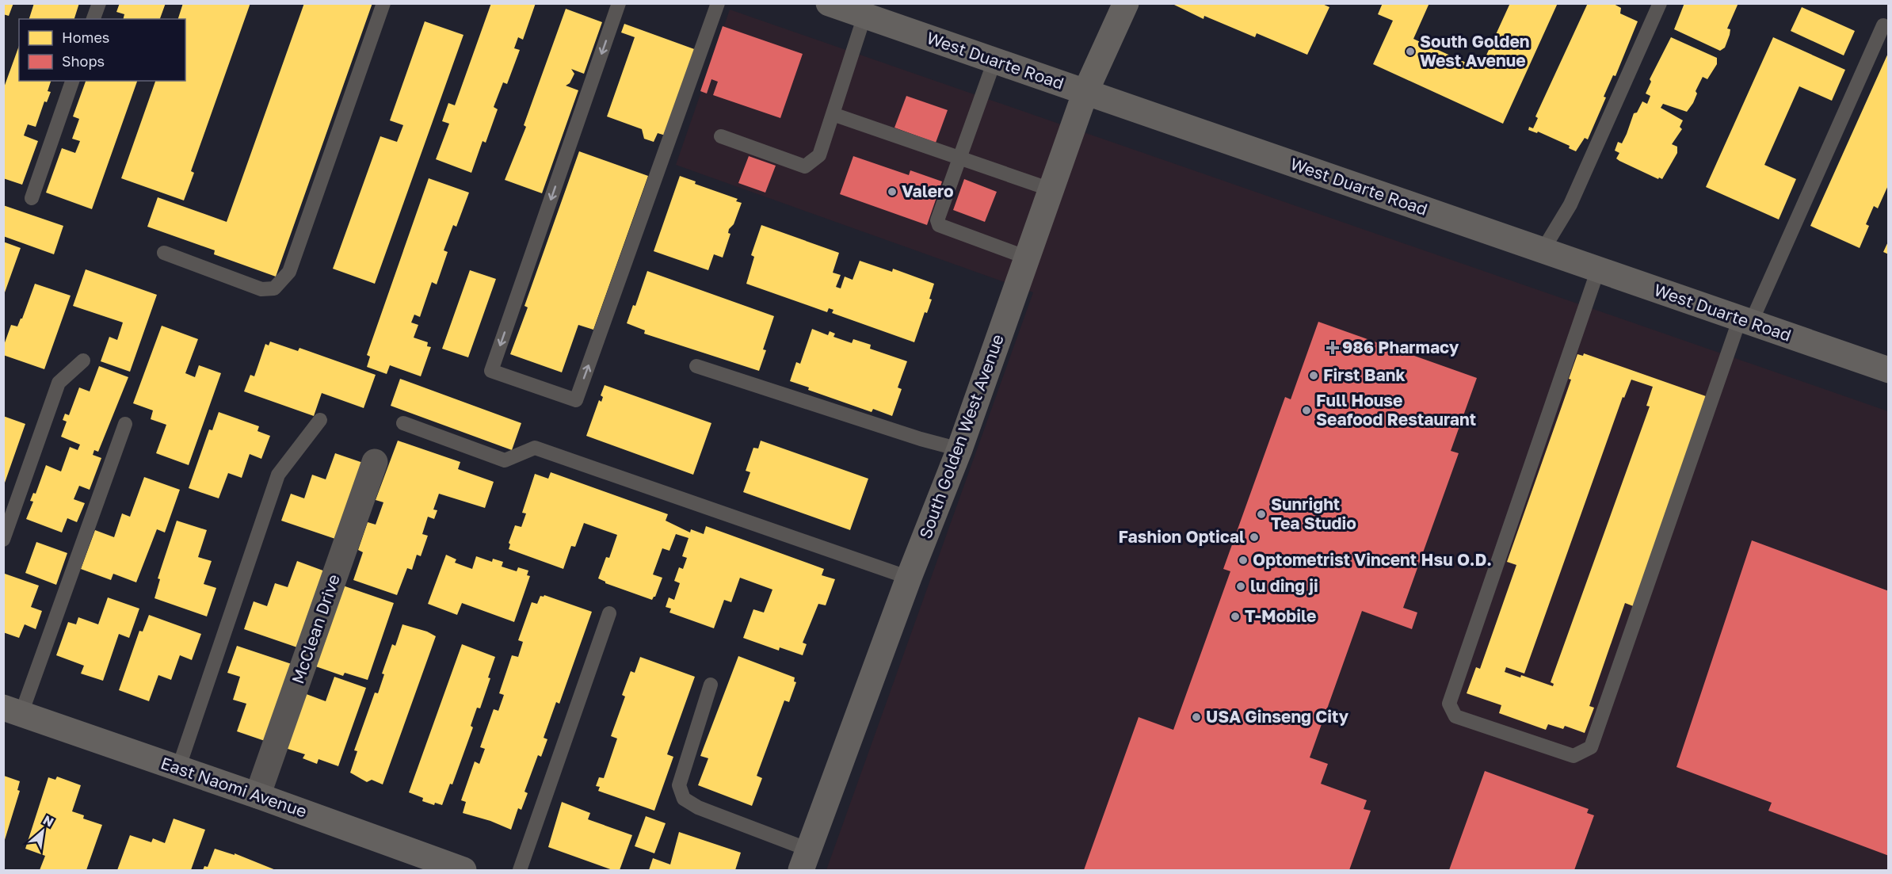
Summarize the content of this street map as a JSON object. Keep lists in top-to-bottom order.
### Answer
{
  "streets": {
    "street": [
      "West Duarte Road",
      "South Golden West Avenue",
      "McClean Drive",
      "East Naomi Avenue"
    ]
  },
  "crossings": [
    ["West Duarte Road", "South Golden West Avenue"],
    ["McClean Drive", "East Naomi Avenue"]
  ],
  "places": {
    "other": [
      "South Golden West Avenue",
      "Valero",
      "First Bank",
      "Full House Seafood Restaurant",
      "Sunright Tea Studio",
      "Fashion Optical",
      "Optometrist Vincent Hsu O.D.",
      "lu ding ji",
      "T-Mobile",
      "USA Ginseng City"
    ],
    "health": ["986 Pharmacy"]
  },
  "legend": ["Homes", "Shops"],
  "north": "top right"
}
